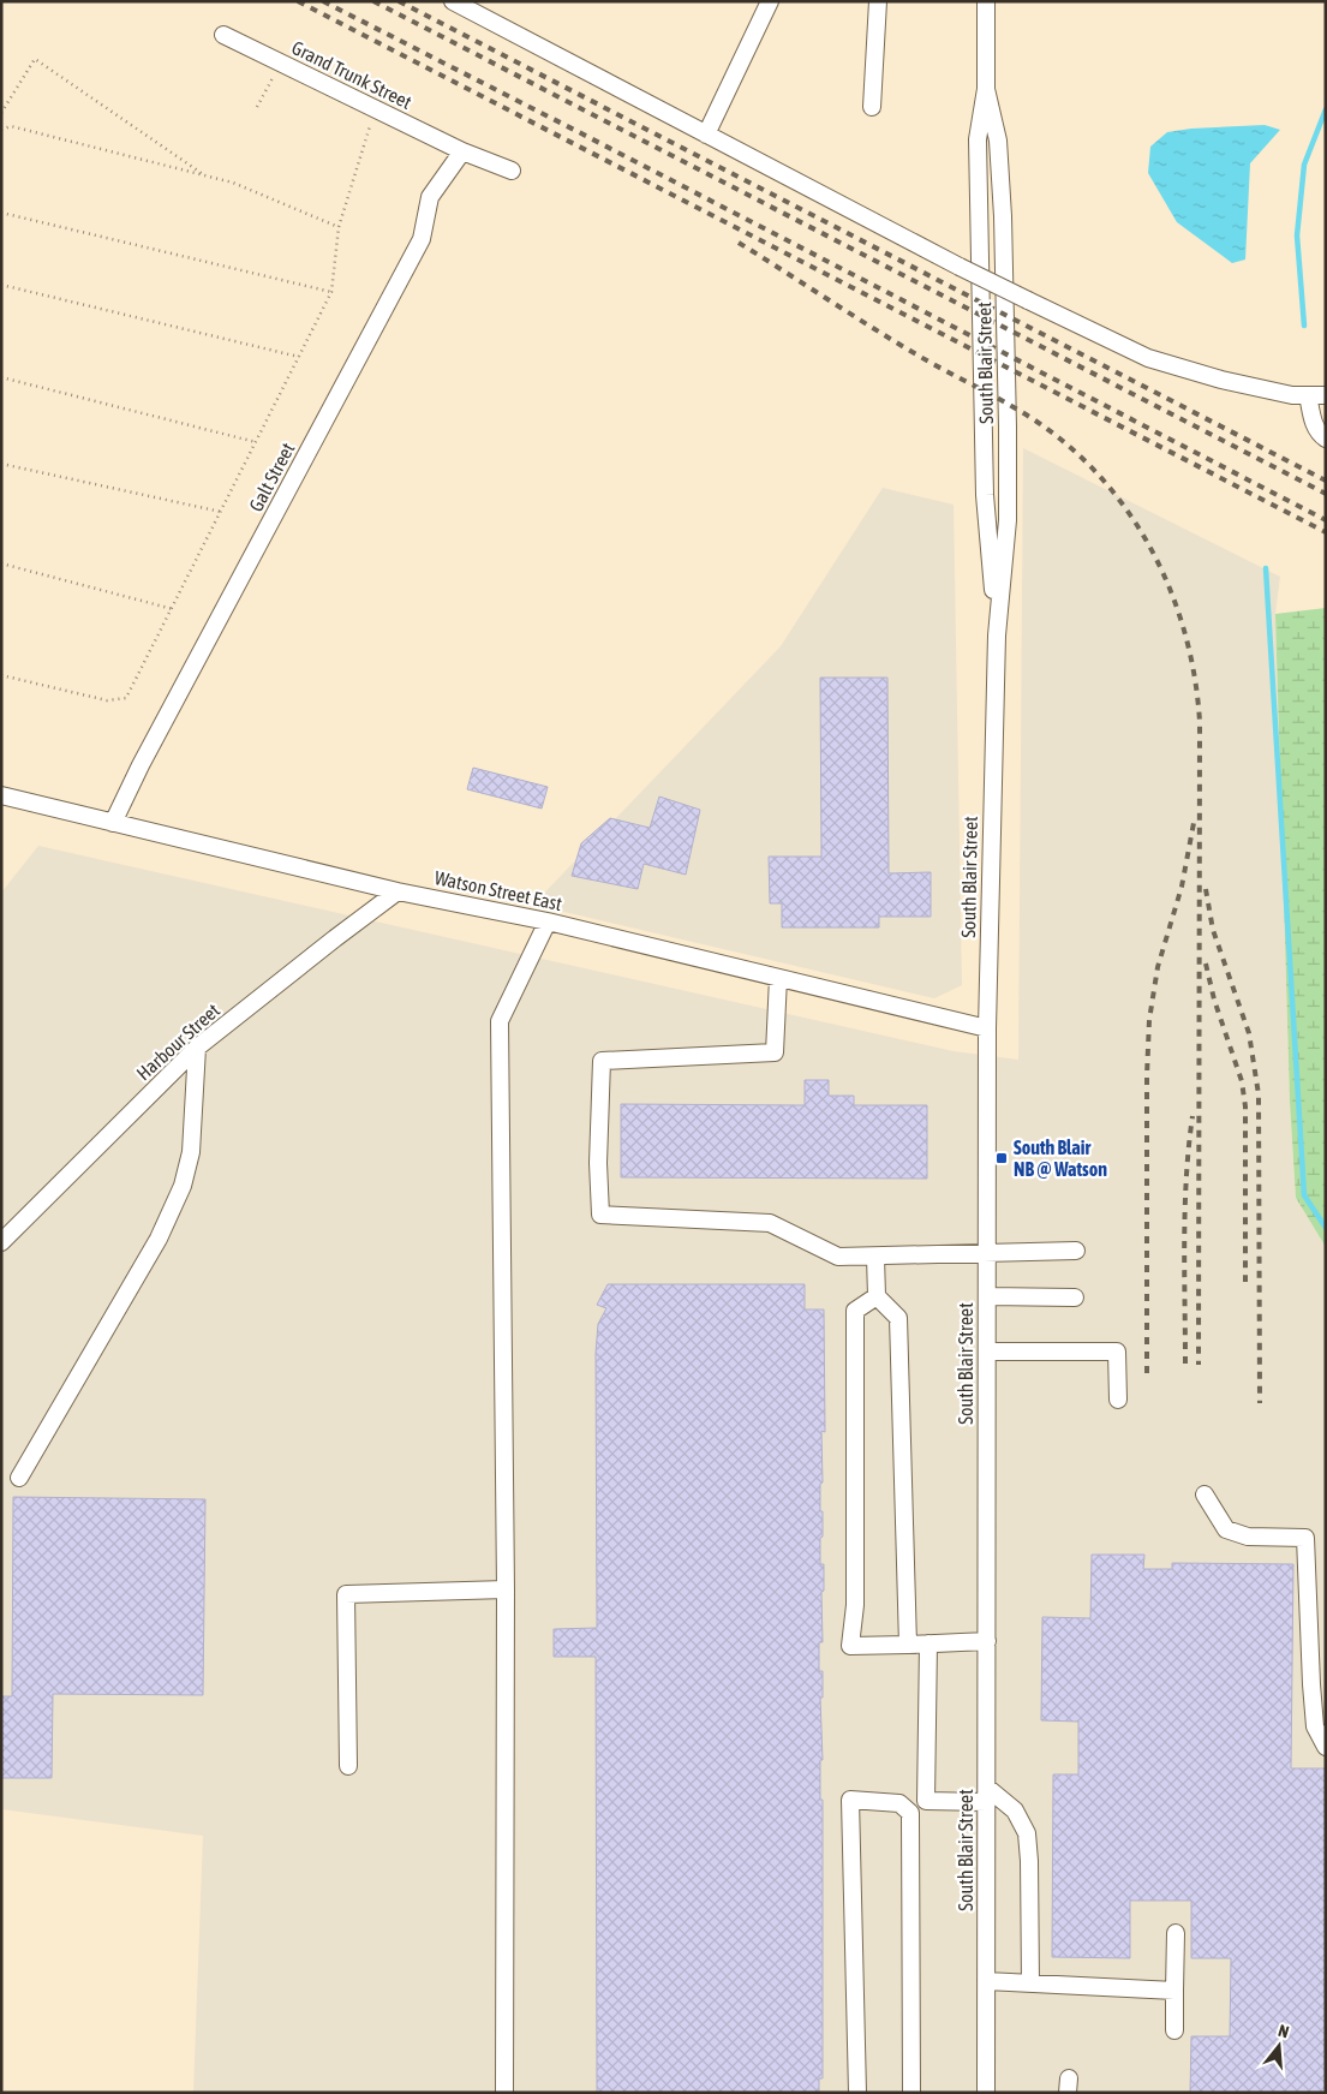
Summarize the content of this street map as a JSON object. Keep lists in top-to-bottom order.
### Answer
{
  "streets": {
    "street": [
      "Grand Trunk Street",
      "South Blair Street",
      "Galt Street",
      "Watson Street East",
      "Harbour Street"
    ]
  },
  "crossings": [
    ["Grand Trunk Street", "Galt Street"],
    ["South Blair Street", "Watson Street East"],
    ["Galt Street", "Watson Street East"],
    ["Watson Street East", "Harbour Street"]
  ],
  "places": {
    "transit": ["South Blair NB @ Watson"]
  },
  "north": "top"
}
